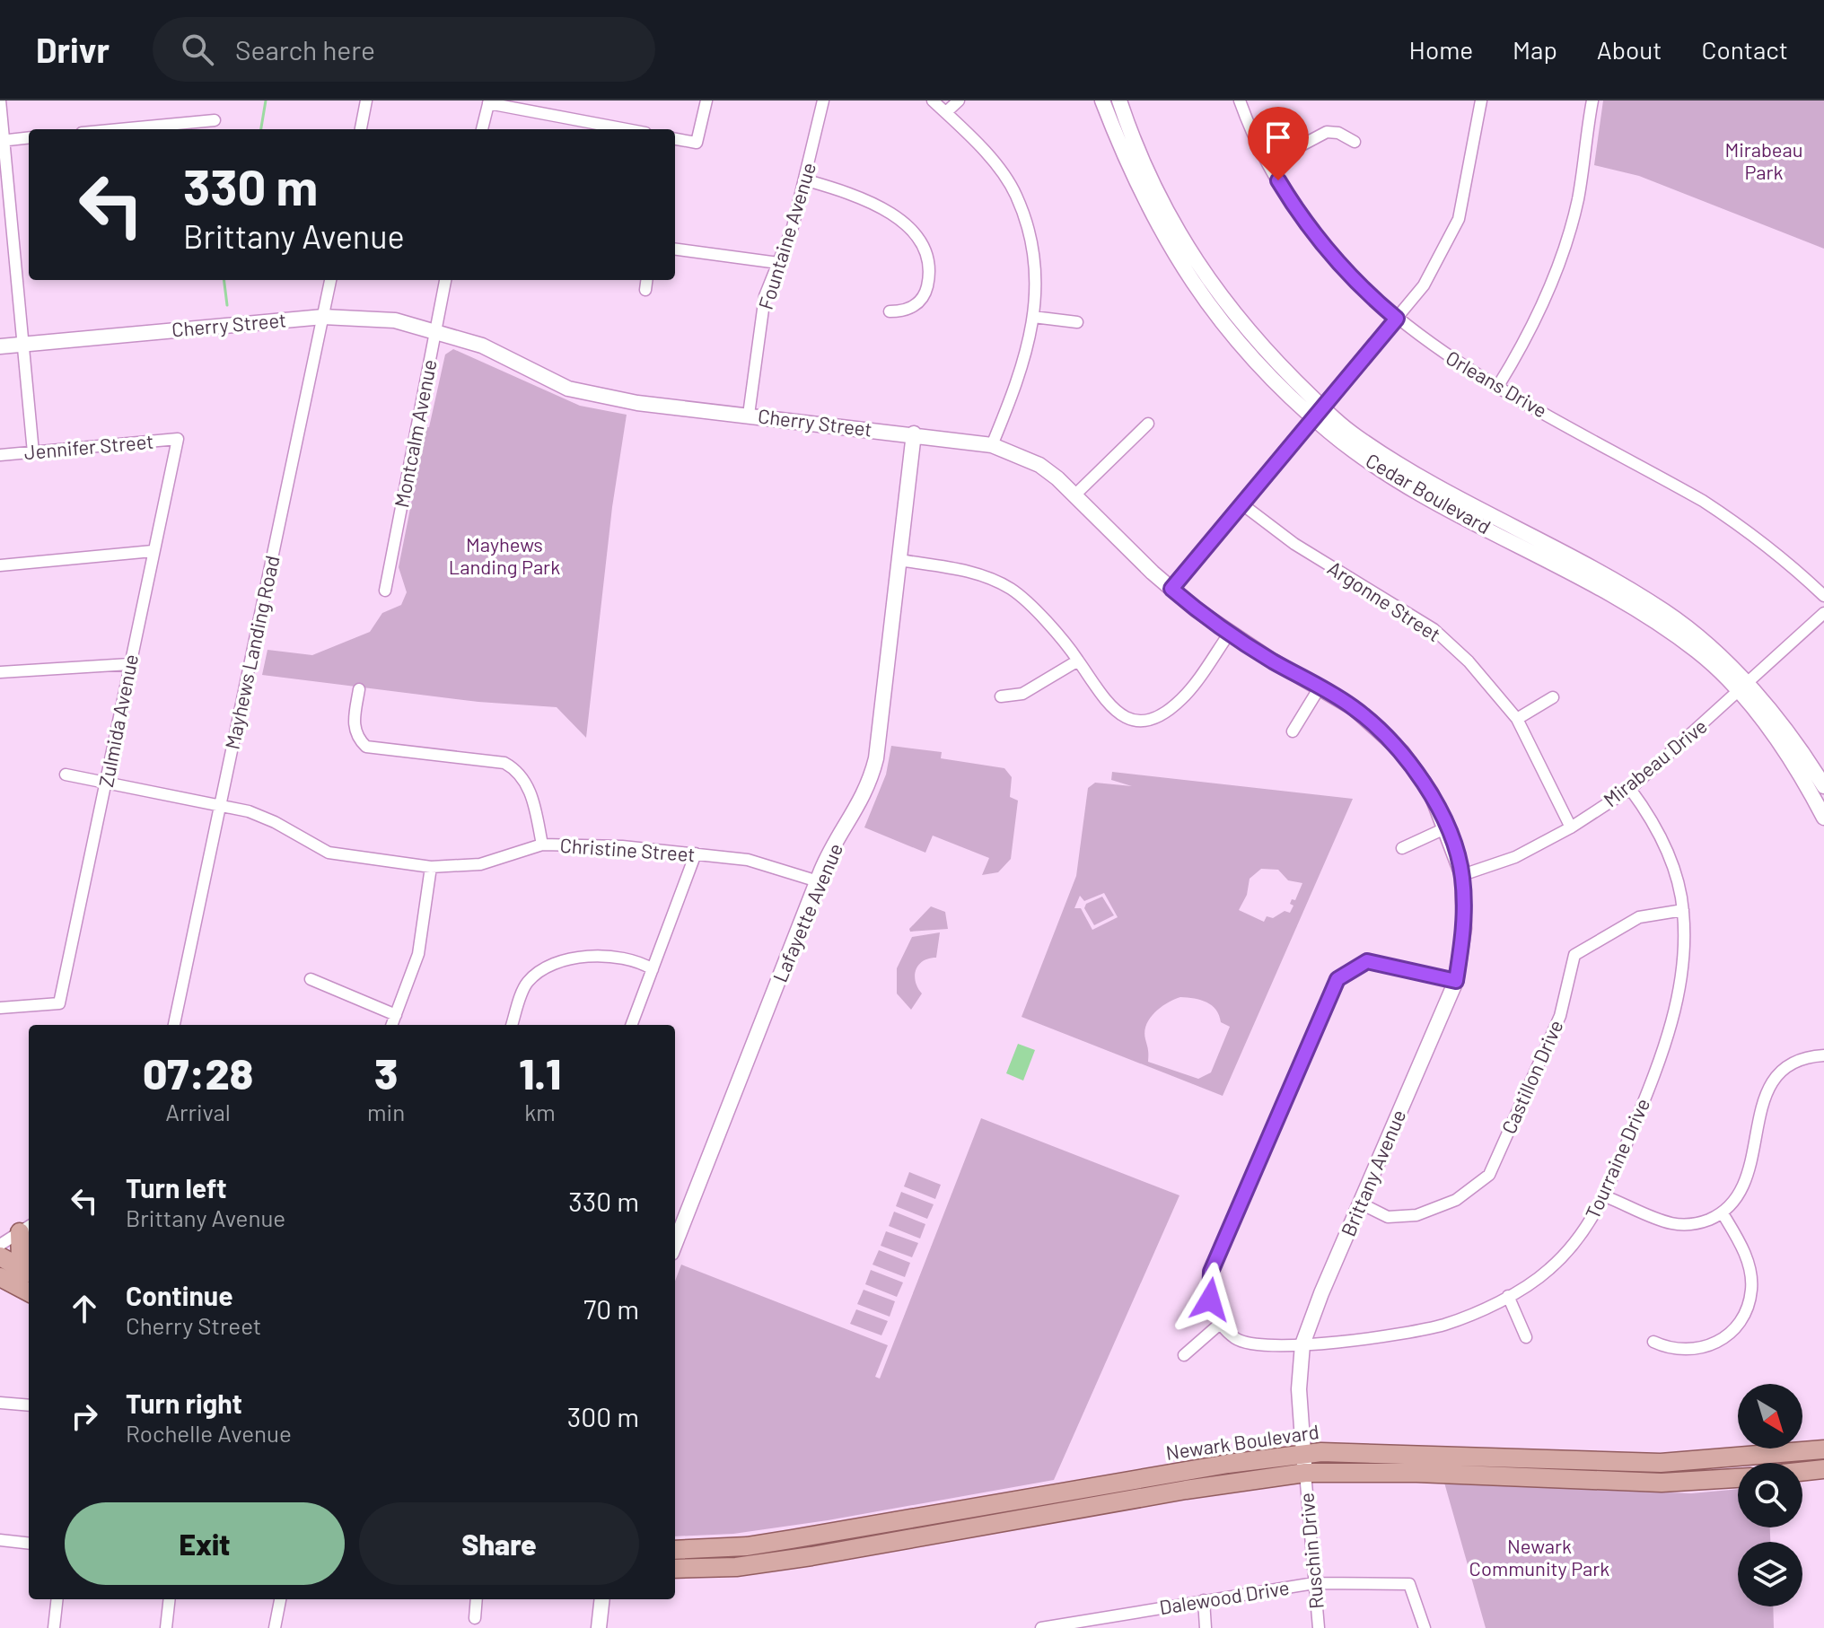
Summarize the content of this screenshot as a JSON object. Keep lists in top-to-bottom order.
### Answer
{
  "streets": {
    "main road": ["Newark Boulevard"],
    "street": [
      "Fountaine Avenue",
      "Cherry Street",
      "Orleans Drive",
      "Montcalm Avenue",
      "Jennifer Street",
      "Cedar Boulevard",
      "Argonne Street",
      "Mayhews Landing Road",
      "Zulmida Avenue",
      "Mirabeau Drive",
      "Christine Street",
      "Lafayette Avenue",
      "Castillon Drive",
      "Tourraine Drive",
      "Brittany Avenue",
      "Ruschin Drive",
      "Dalewood Drive"
    ]
  },
  "crossings": [
    ["Fountaine Avenue", "Cherry Street"],
    ["Cherry Street", "Montcalm Avenue"],
    ["Cherry Street", "Mayhews Landing Road"],
    ["Cherry Street", "Mirabeau Drive"],
    ["Cherry Street", "Lafayette Avenue"],
    ["Cherry Street", "Brittany Avenue"],
    ["Jennifer Street", "Zulmida Avenue"],
    ["Cedar Boulevard", "Mirabeau Drive"],
    ["Argonne Street", "Mirabeau Drive"],
    ["Mayhews Landing Road", "Christine Street"],
    ["Zulmida Avenue", "Christine Street"],
    ["Mirabeau Drive", "Tourraine Drive"],
    ["Mirabeau Drive", "Brittany Avenue"],
    ["Christine Street", "Lafayette Avenue"],
    ["Castillon Drive", "Tourraine Drive"],
    ["Castillon Drive", "Brittany Avenue"],
    ["Tourraine Drive", "Brittany Avenue"],
    ["Brittany Avenue", "Newark Boulevard"],
    ["Brittany Avenue", "Ruschin Drive"],
    ["Newark Boulevard", "Ruschin Drive"],
    ["Ruschin Drive", "Dalewood Drive"]
  ],
  "parks": ["Mirabeau Park", "Mayhews Landing Park", "Newark Community Park"],
  "north": "bottom right",
  "page": {
    "header": "Drivr",
    "search": "Search here",
    "nav": [
      "Home",
      "Map",
      "About",
      "Contact"
    ],
    "turn": ["330 m", "Brittany Avenue"],
    "eta": [
      "07:28",
      "Arrival",
      "3",
      "min",
      "1.1",
      "km"
    ],
    "list": [
      {
        "name": "Turn left",
        "note": "Brittany Avenue",
        "value": "330 m"
      },
      {
        "name": "Continue",
        "note": "Cherry Street",
        "value": "70 m"
      },
      {
        "name": "Turn right",
        "note": "Rochelle Avenue",
        "value": "300 m"
      }
    ],
    "buttons": ["Exit", "Share"]
  }
}
